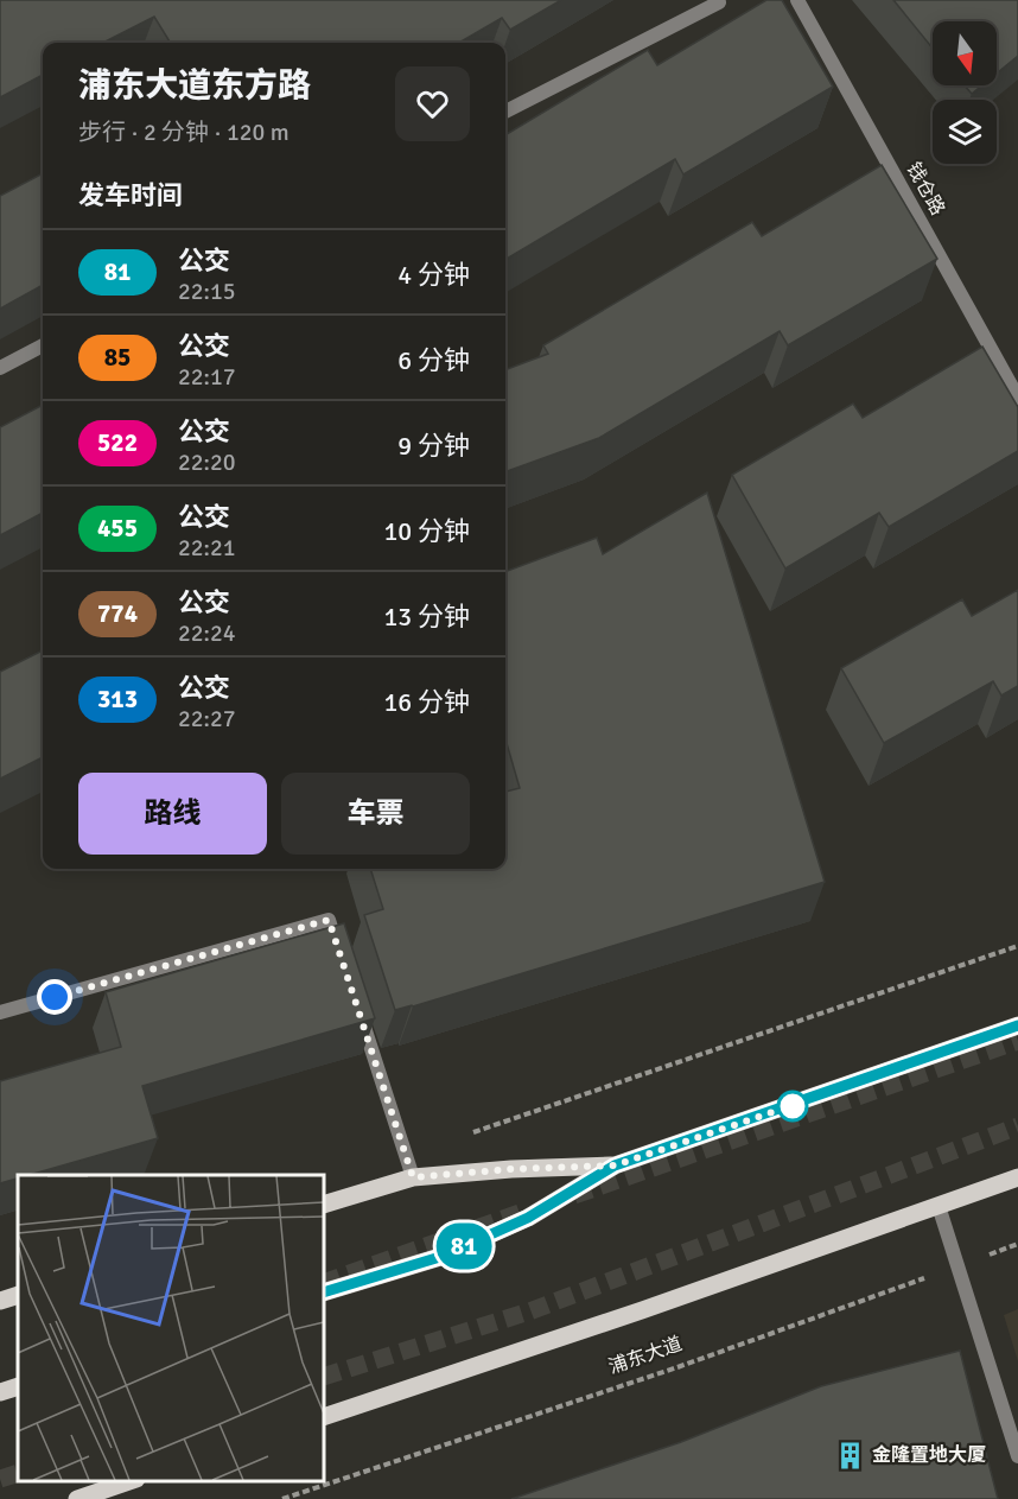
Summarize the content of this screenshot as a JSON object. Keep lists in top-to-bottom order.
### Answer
{
  "streets": {
    "street": ["钱仓路"],
    "path": ["浦东大道"]
  },
  "places": {
    "building": ["金隆置地大厦"]
  },
  "lines": ["bus line 81"],
  "north": "bottom",
  "page": {
    "on_map": "81",
    "heading": [
      ["浦东大道东方路", "步行 · 2 分钟 · 120 m"],
      "发车时间"
    ],
    "list": [
      {
        "mark": "81",
        "name": "公交",
        "note": "22:15",
        "value": "4 分钟"
      },
      {
        "mark": "85",
        "name": "公交",
        "note": "22:17",
        "value": "6 分钟"
      },
      {
        "mark": "522",
        "name": "公交",
        "note": "22:20",
        "value": "9 分钟"
      },
      {
        "mark": "455",
        "name": "公交",
        "note": "22:21",
        "value": "10 分钟"
      },
      {
        "mark": "774",
        "name": "公交",
        "note": "22:24",
        "value": "13 分钟"
      },
      {
        "mark": "313",
        "name": "公交",
        "note": "22:27",
        "value": "16 分钟"
      }
    ],
    "buttons": ["路线", "车票"]
  }
}
